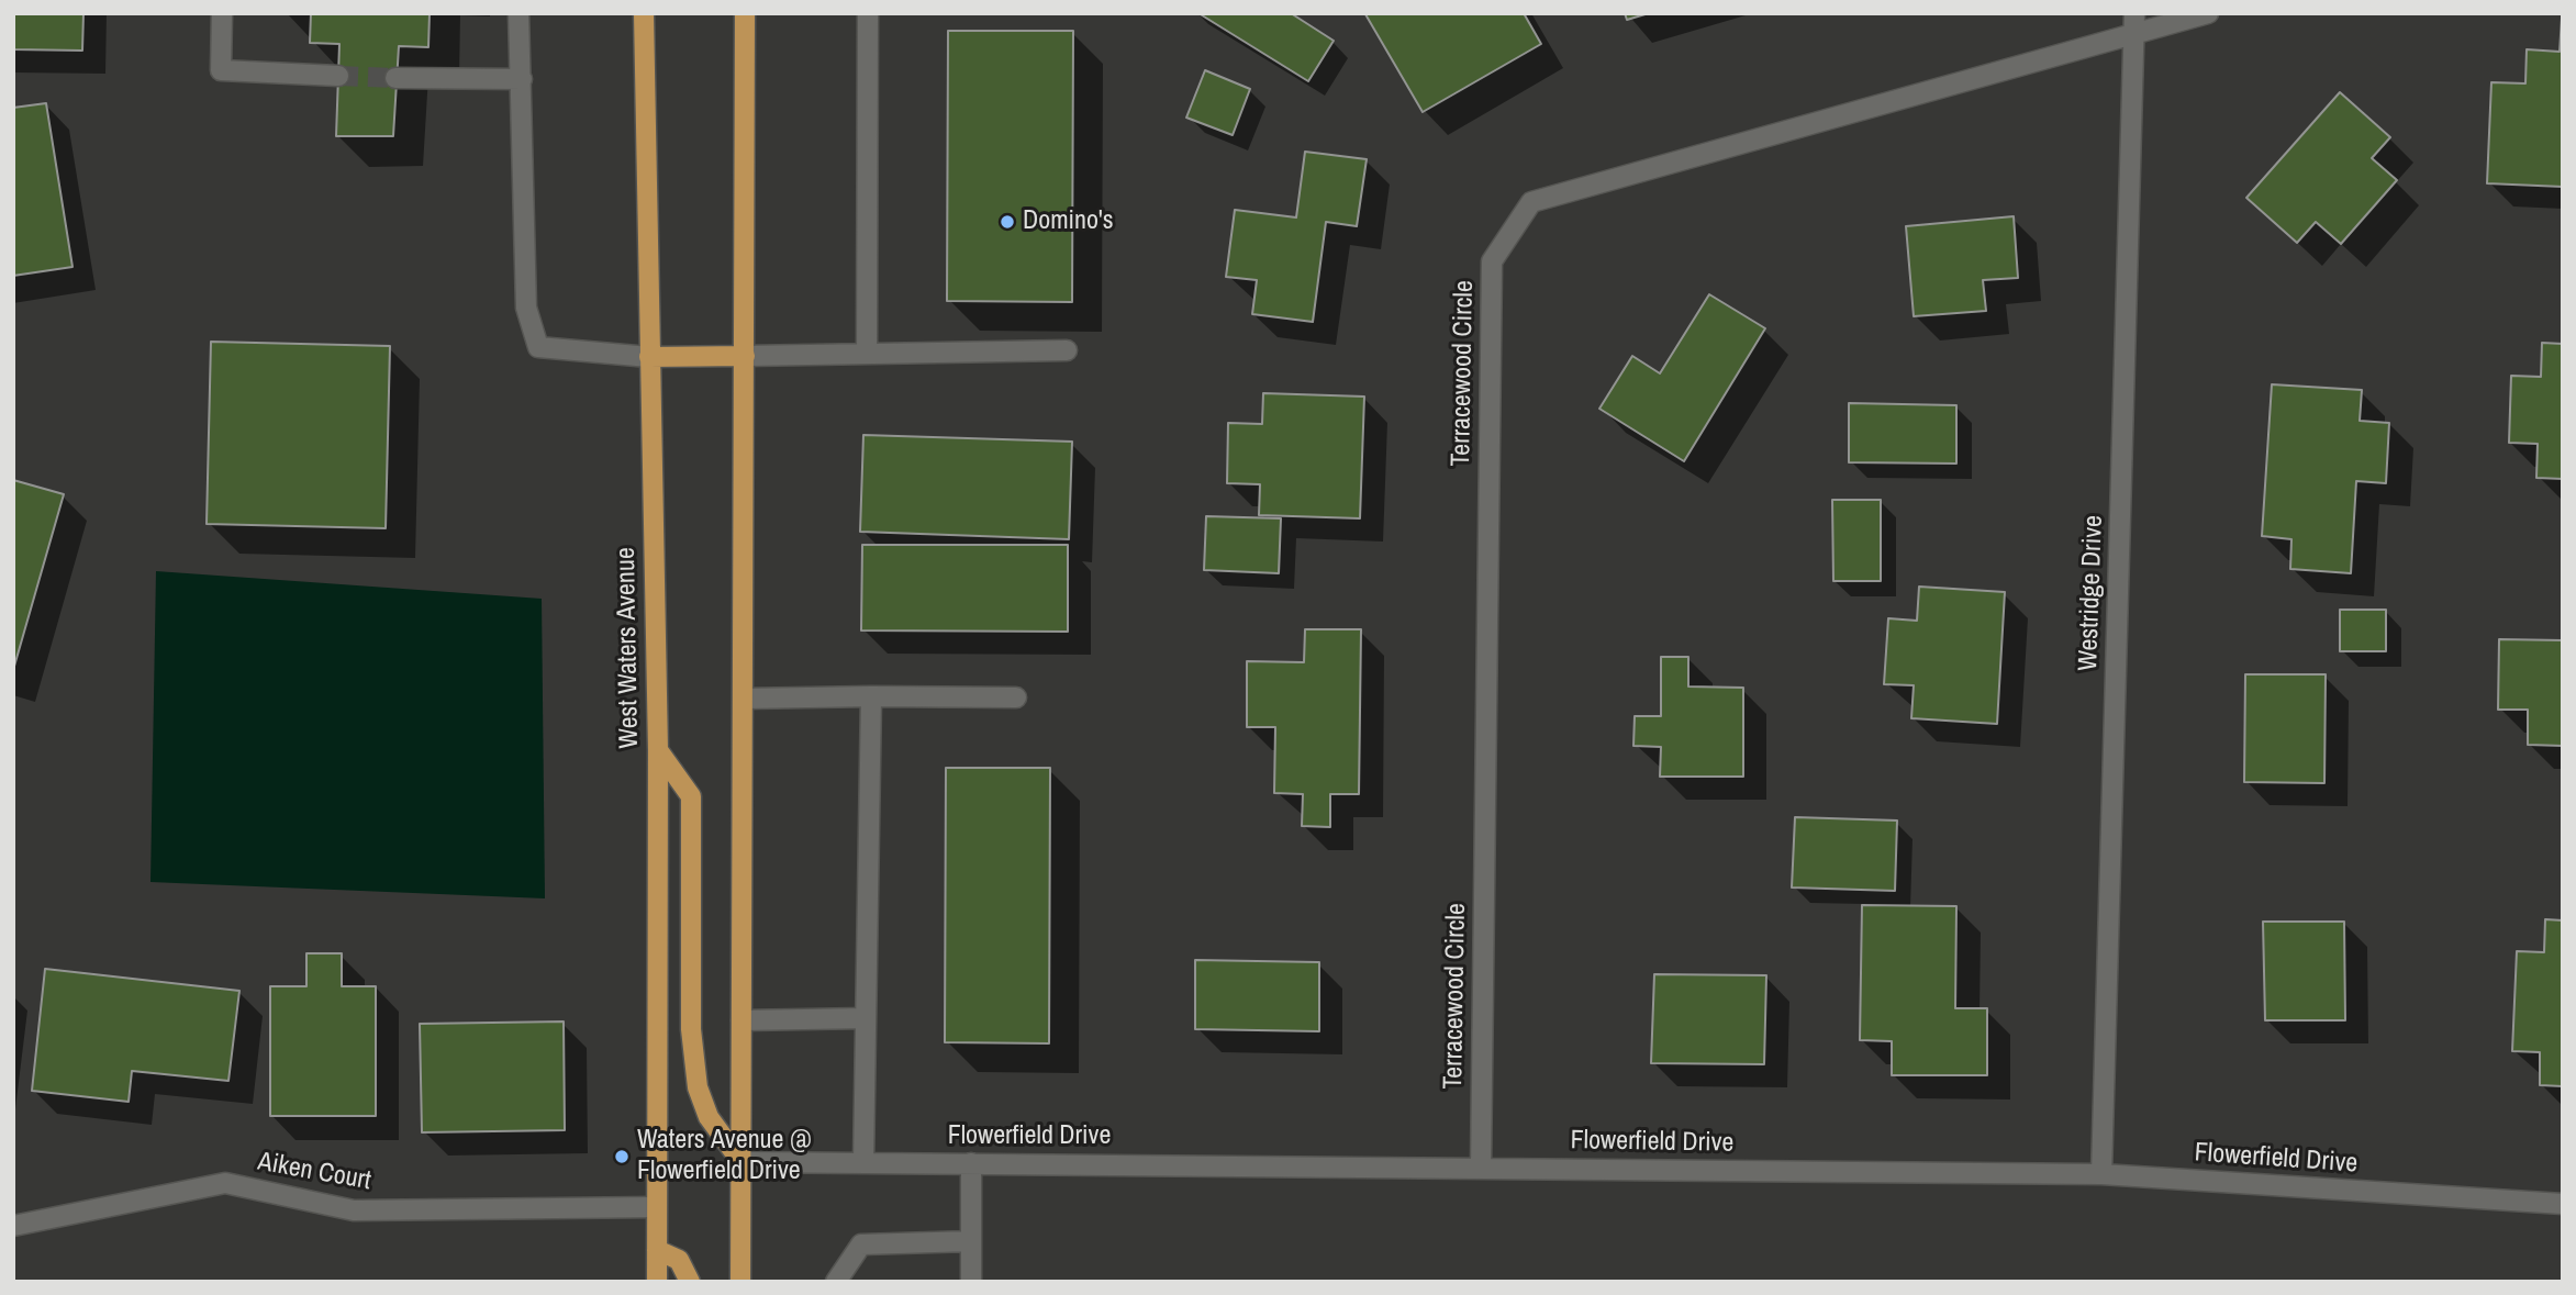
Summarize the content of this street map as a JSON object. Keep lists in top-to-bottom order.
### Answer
{
  "streets": {
    "main road": ["West Waters Avenue"],
    "street": [
      "Terracewood Circle",
      "Westridge Drive",
      "Flowerfield Drive",
      "Aiken Court"
    ]
  },
  "crossings": [
    ["Terracewood Circle", "Westridge Drive"],
    ["Terracewood Circle", "Flowerfield Drive"],
    ["Westridge Drive", "Flowerfield Drive"],
    ["West Waters Avenue", "Aiken Court"]
  ],
  "places": ["Domino's", "Waters Avenue @ Flowerfield Drive"]
}
